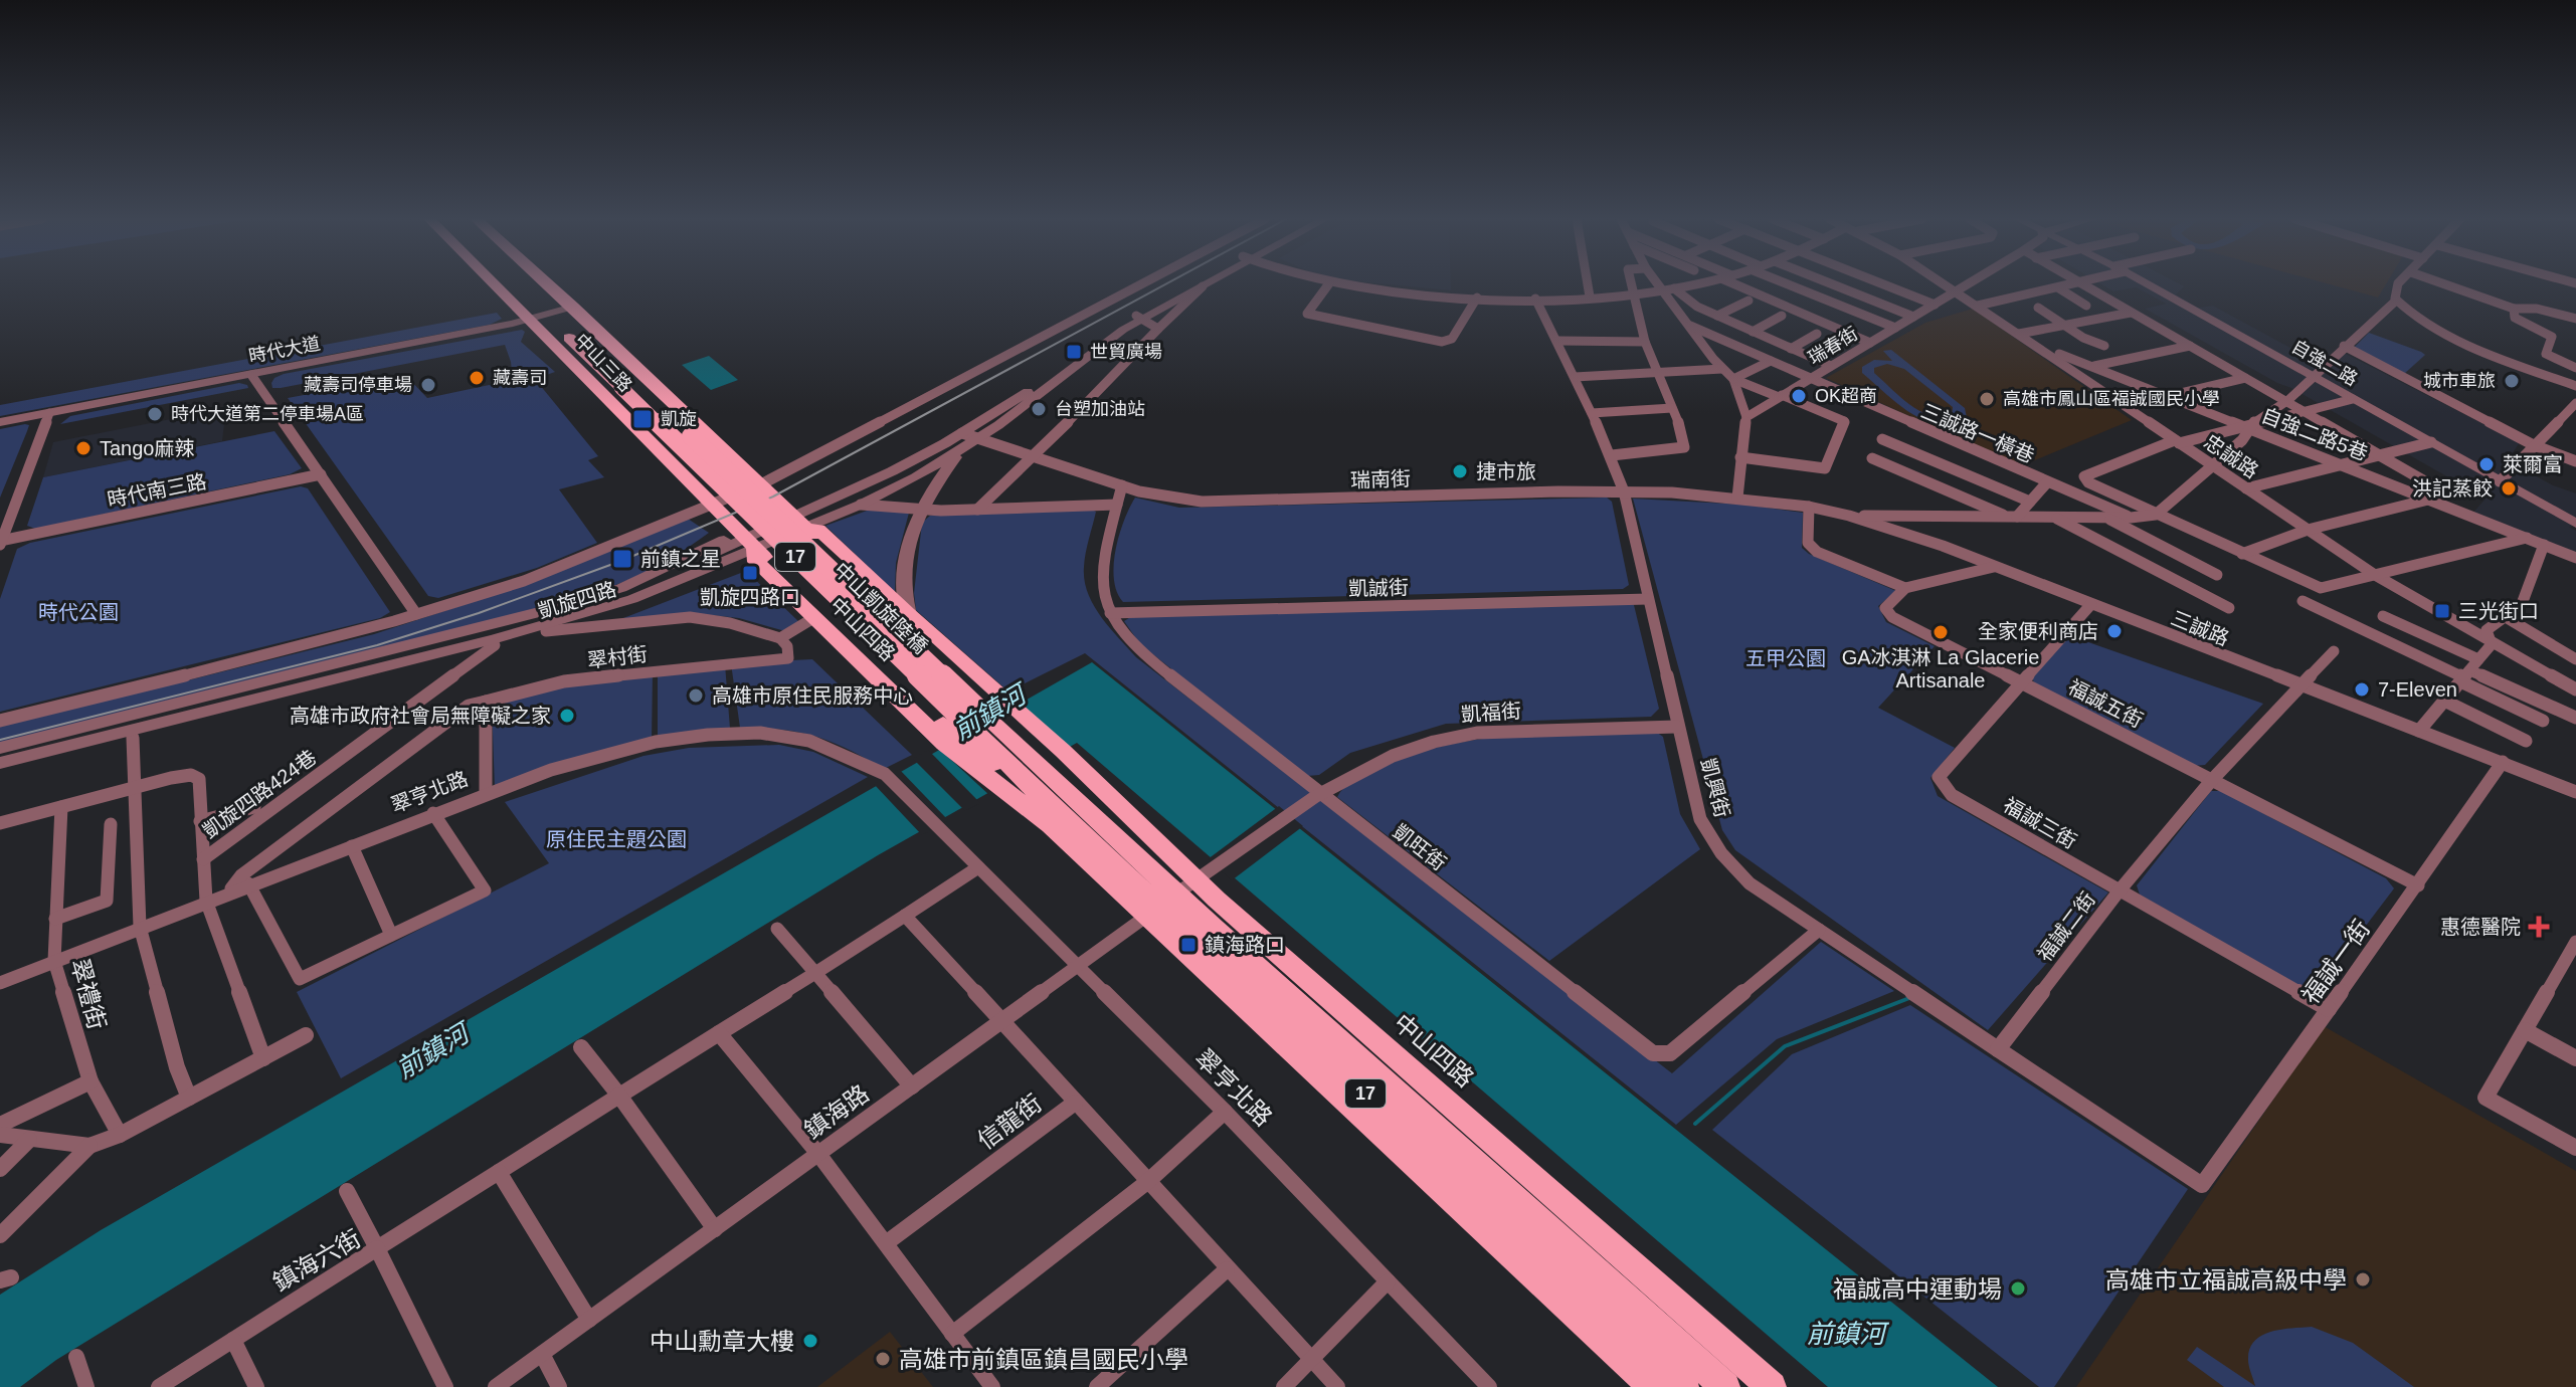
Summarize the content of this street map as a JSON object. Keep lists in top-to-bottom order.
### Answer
{
  "streets": {
    "main road": [
      "中山三路",
      "17",
      "中山凱旋陸橋",
      "中山四路"
    ],
    "street": [
      "瑞春街",
      "時代大道",
      "自強二路",
      "三誠路一橫巷",
      "自強二路5巷",
      "忠誠路",
      "瑞南街",
      "時代南三路",
      "凱誠街",
      "凱旋四路",
      "三誠路",
      "翠村街",
      "福誠五街",
      "凱福街",
      "凱興街",
      "翠亨北路",
      "凱旋四路424巷",
      "福誠三街",
      "凱旺街",
      "福誠二街",
      "福誠一街",
      "翠禮街",
      "鎮海路",
      "信龍街",
      "鎮海六街"
    ]
  },
  "crossings": [
    ["瑞春街", "三誠路一橫巷"],
    ["瑞春街", "忠誠路"],
    ["時代大道", "中山三路"],
    ["中山三路", "凱旋四路"],
    ["中山三路", "中山凱旋陸橋"],
    ["中山三路", "中山四路"],
    ["自強二路5巷", "忠誠路"],
    ["瑞南街", "凱旋四路"],
    ["瑞南街", "三誠路"],
    ["瑞南街", "凱興街"],
    ["瑞南街", "凱旺街"],
    ["17", "中山凱旋陸橋"],
    ["17", "中山四路"],
    ["凱誠街", "凱興街"],
    ["凱誠街", "凱旺街"],
    ["凱旋四路", "中山四路"],
    ["凱旋四路", "凱旋四路424巷"],
    ["中山凱旋陸橋", "中山四路"],
    ["三誠路", "福誠三街"],
    ["三誠路", "福誠二街"],
    ["三誠路", "福誠一街"],
    ["中山四路", "凱福街"],
    ["中山四路", "鎮海路"],
    ["福誠五街", "福誠三街"],
    ["福誠五街", "福誠二街"],
    ["福誠五街", "福誠一街"],
    ["凱福街", "凱興街"],
    ["凱福街", "凱旺街"],
    ["凱福街", "鎮海路"],
    ["凱興街", "凱旺街"],
    ["凱興街", "福誠二街"],
    ["凱興街", "福誠一街"],
    ["翠亨北路", "翠禮街"],
    ["翠亨北路", "鎮海路"],
    ["福誠三街", "福誠二街"],
    ["福誠三街", "福誠一街"],
    ["福誠二街", "福誠一街"],
    ["鎮海路", "信龍街"]
  ],
  "water": ["前鎮河"],
  "parks": ["時代公園", "五甲公園", "原住民主題公園"],
  "places": {
    "transit": [
      "世貿廣場",
      "凱旋",
      "前鎮之星",
      "凱旋四路口",
      "三光街口",
      "鎮海路口"
    ],
    "other": [
      "藏壽司",
      "城市車旅",
      "藏壽司停車場",
      "OK超商",
      "高雄市鳳山區福誠國民小學",
      "台塑加油站",
      "時代大道第二停車場A區",
      "Tango麻辣",
      "萊爾富",
      "捷市旅",
      "洪記蒸餃",
      "全家便利商店",
      "GA冰淇淋 La Glacerie Artisanale",
      "7-Eleven",
      "高雄市原住民服務中心",
      "高雄市政府社會局無障礙之家",
      "高雄市立福誠高級中學",
      "福誠高中運動場",
      "中山勳章大樓",
      "高雄市前鎮區鎮昌國民小學"
    ],
    "health": ["惠德醫院"]
  }
}
